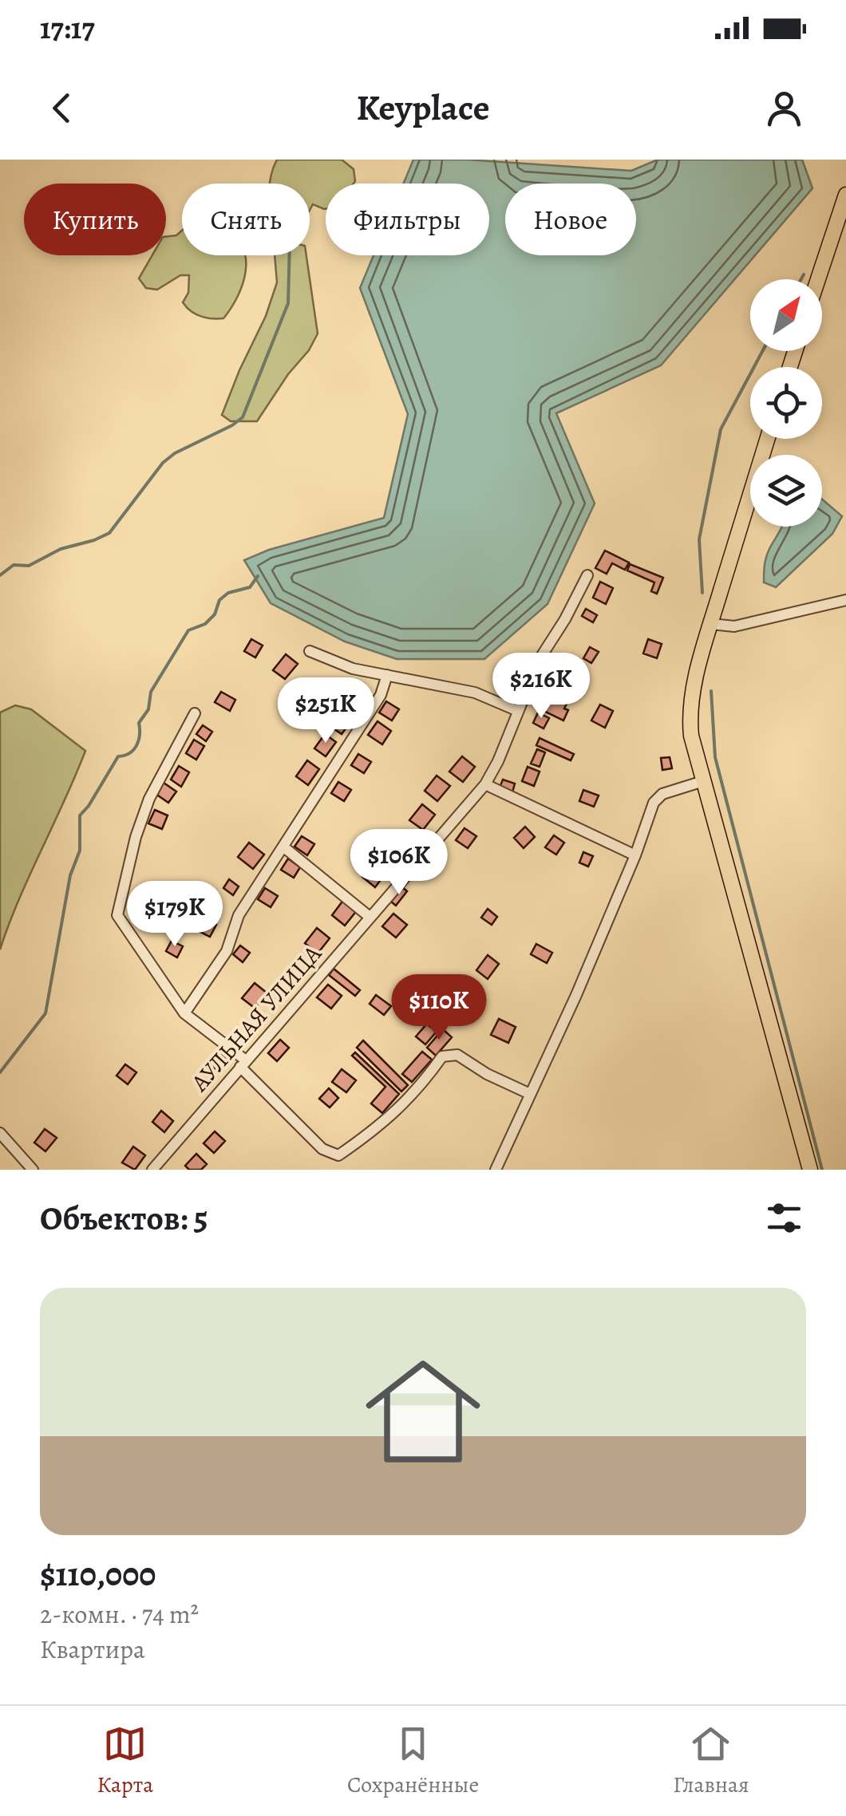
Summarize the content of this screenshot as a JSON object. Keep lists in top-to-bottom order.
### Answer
{
  "streets": {
    "street": ["АУЛЬНАЯ УЛИЦА"]
  },
  "north": "top right",
  "page": {
    "status": "17:17",
    "header": "Keyplace",
    "chip": [
      "Купить",
      "Снять",
      "Фильтры",
      "Новое"
    ],
    "price": [
      "$216K",
      "$251K",
      "$106K",
      "$179K",
      "$110K"
    ],
    "heading": "Объектов: 5",
    "list": [
      {
        "name": "$110,000",
        "note": "2-комн. · 74 m² · Квартира"
      }
    ],
    "tabs": ["Карта", "Сохранённые", "Главная"]
  }
}
